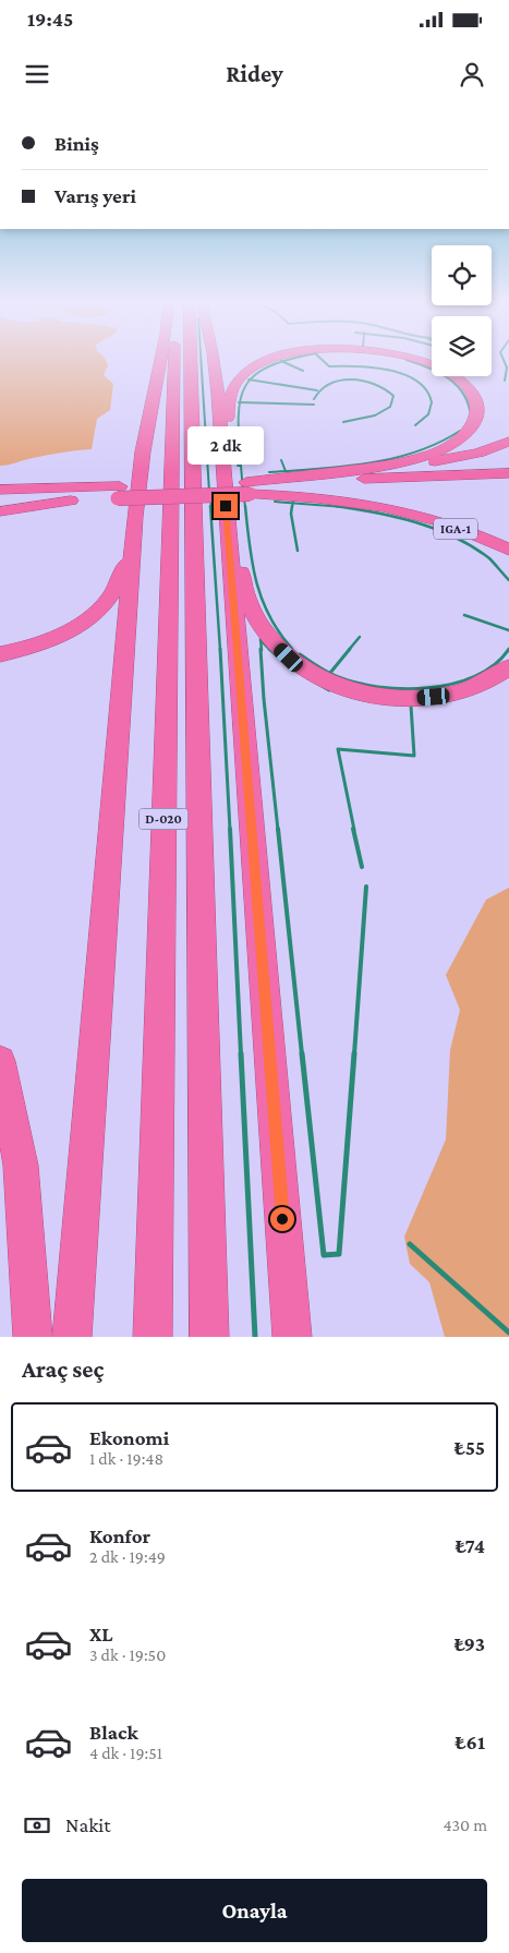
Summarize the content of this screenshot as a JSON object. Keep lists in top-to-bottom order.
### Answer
{
  "streets": {
    "highway": ["IGA-1", "D-020"]
  },
  "page": {
    "status": "19:45",
    "header": "Ridey",
    "banner": ["Biniş", "Varış yeri"],
    "bubble": "2 dk",
    "heading": "Araç seç",
    "list": [
      {
        "name": "Ekonomi",
        "note": "1 dk · 19:48",
        "value": "₺55"
      },
      {
        "name": "Konfor",
        "note": "2 dk · 19:49",
        "value": "₺74"
      },
      {
        "name": "XL",
        "note": "3 dk · 19:50",
        "value": "₺93"
      },
      {
        "name": "Black",
        "note": "4 dk · 19:51",
        "value": "₺61"
      }
    ],
    "pay": ["Nakit", "430 m"],
    "buttons": "Onayla"
  }
}
